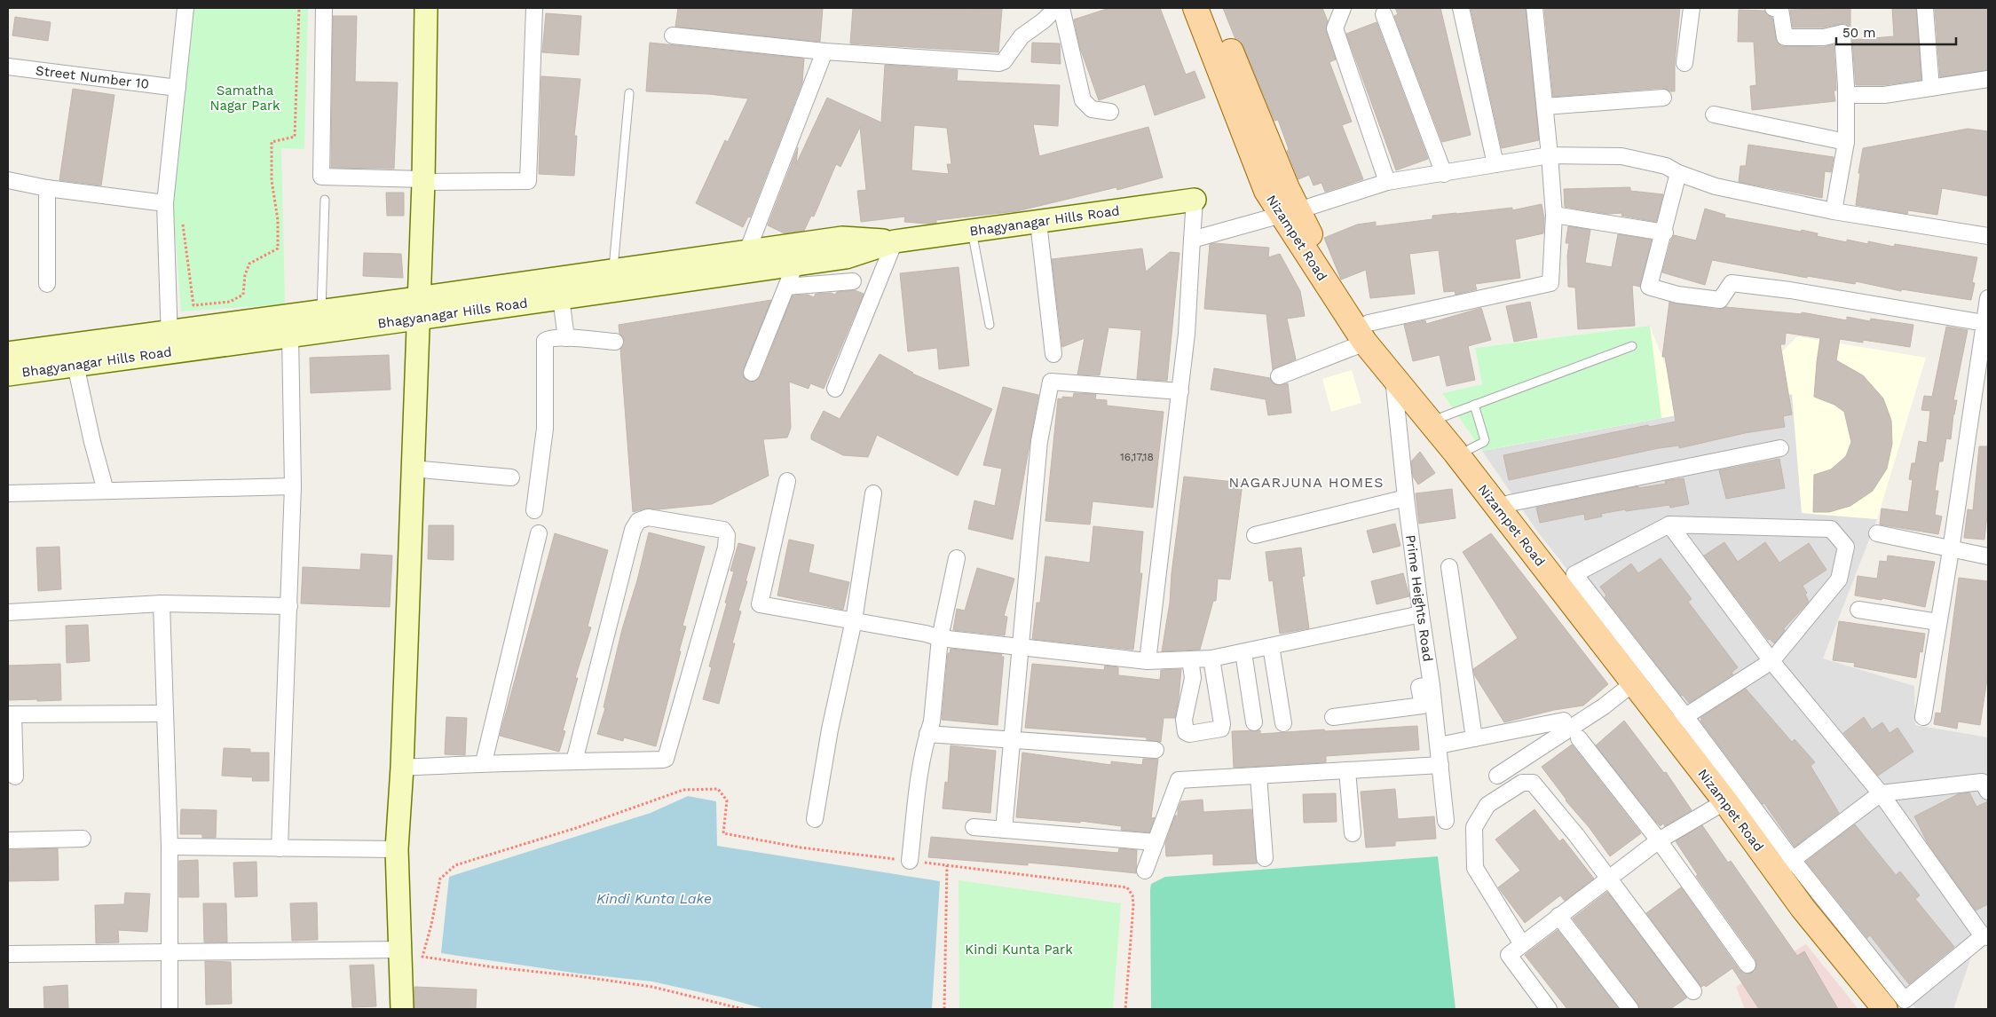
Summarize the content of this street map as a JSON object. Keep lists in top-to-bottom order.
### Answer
{
  "streets": {
    "main road": ["Bhagyanagar Hills Road", "Nizampet Road"],
    "street": ["Street Number 10", "Prime Heights Road"]
  },
  "crossings": [
    ["Nizampet Road", "Prime Heights Road"]
  ],
  "districts": ["NAGARJUNA HOMES"],
  "water": ["Kindi Kunta Lake"],
  "parks": ["Samatha Nagar Park", "Kindi Kunta Park"],
  "house_numbers": ["16,17,18"],
  "scale_bar": "50 m"
}
